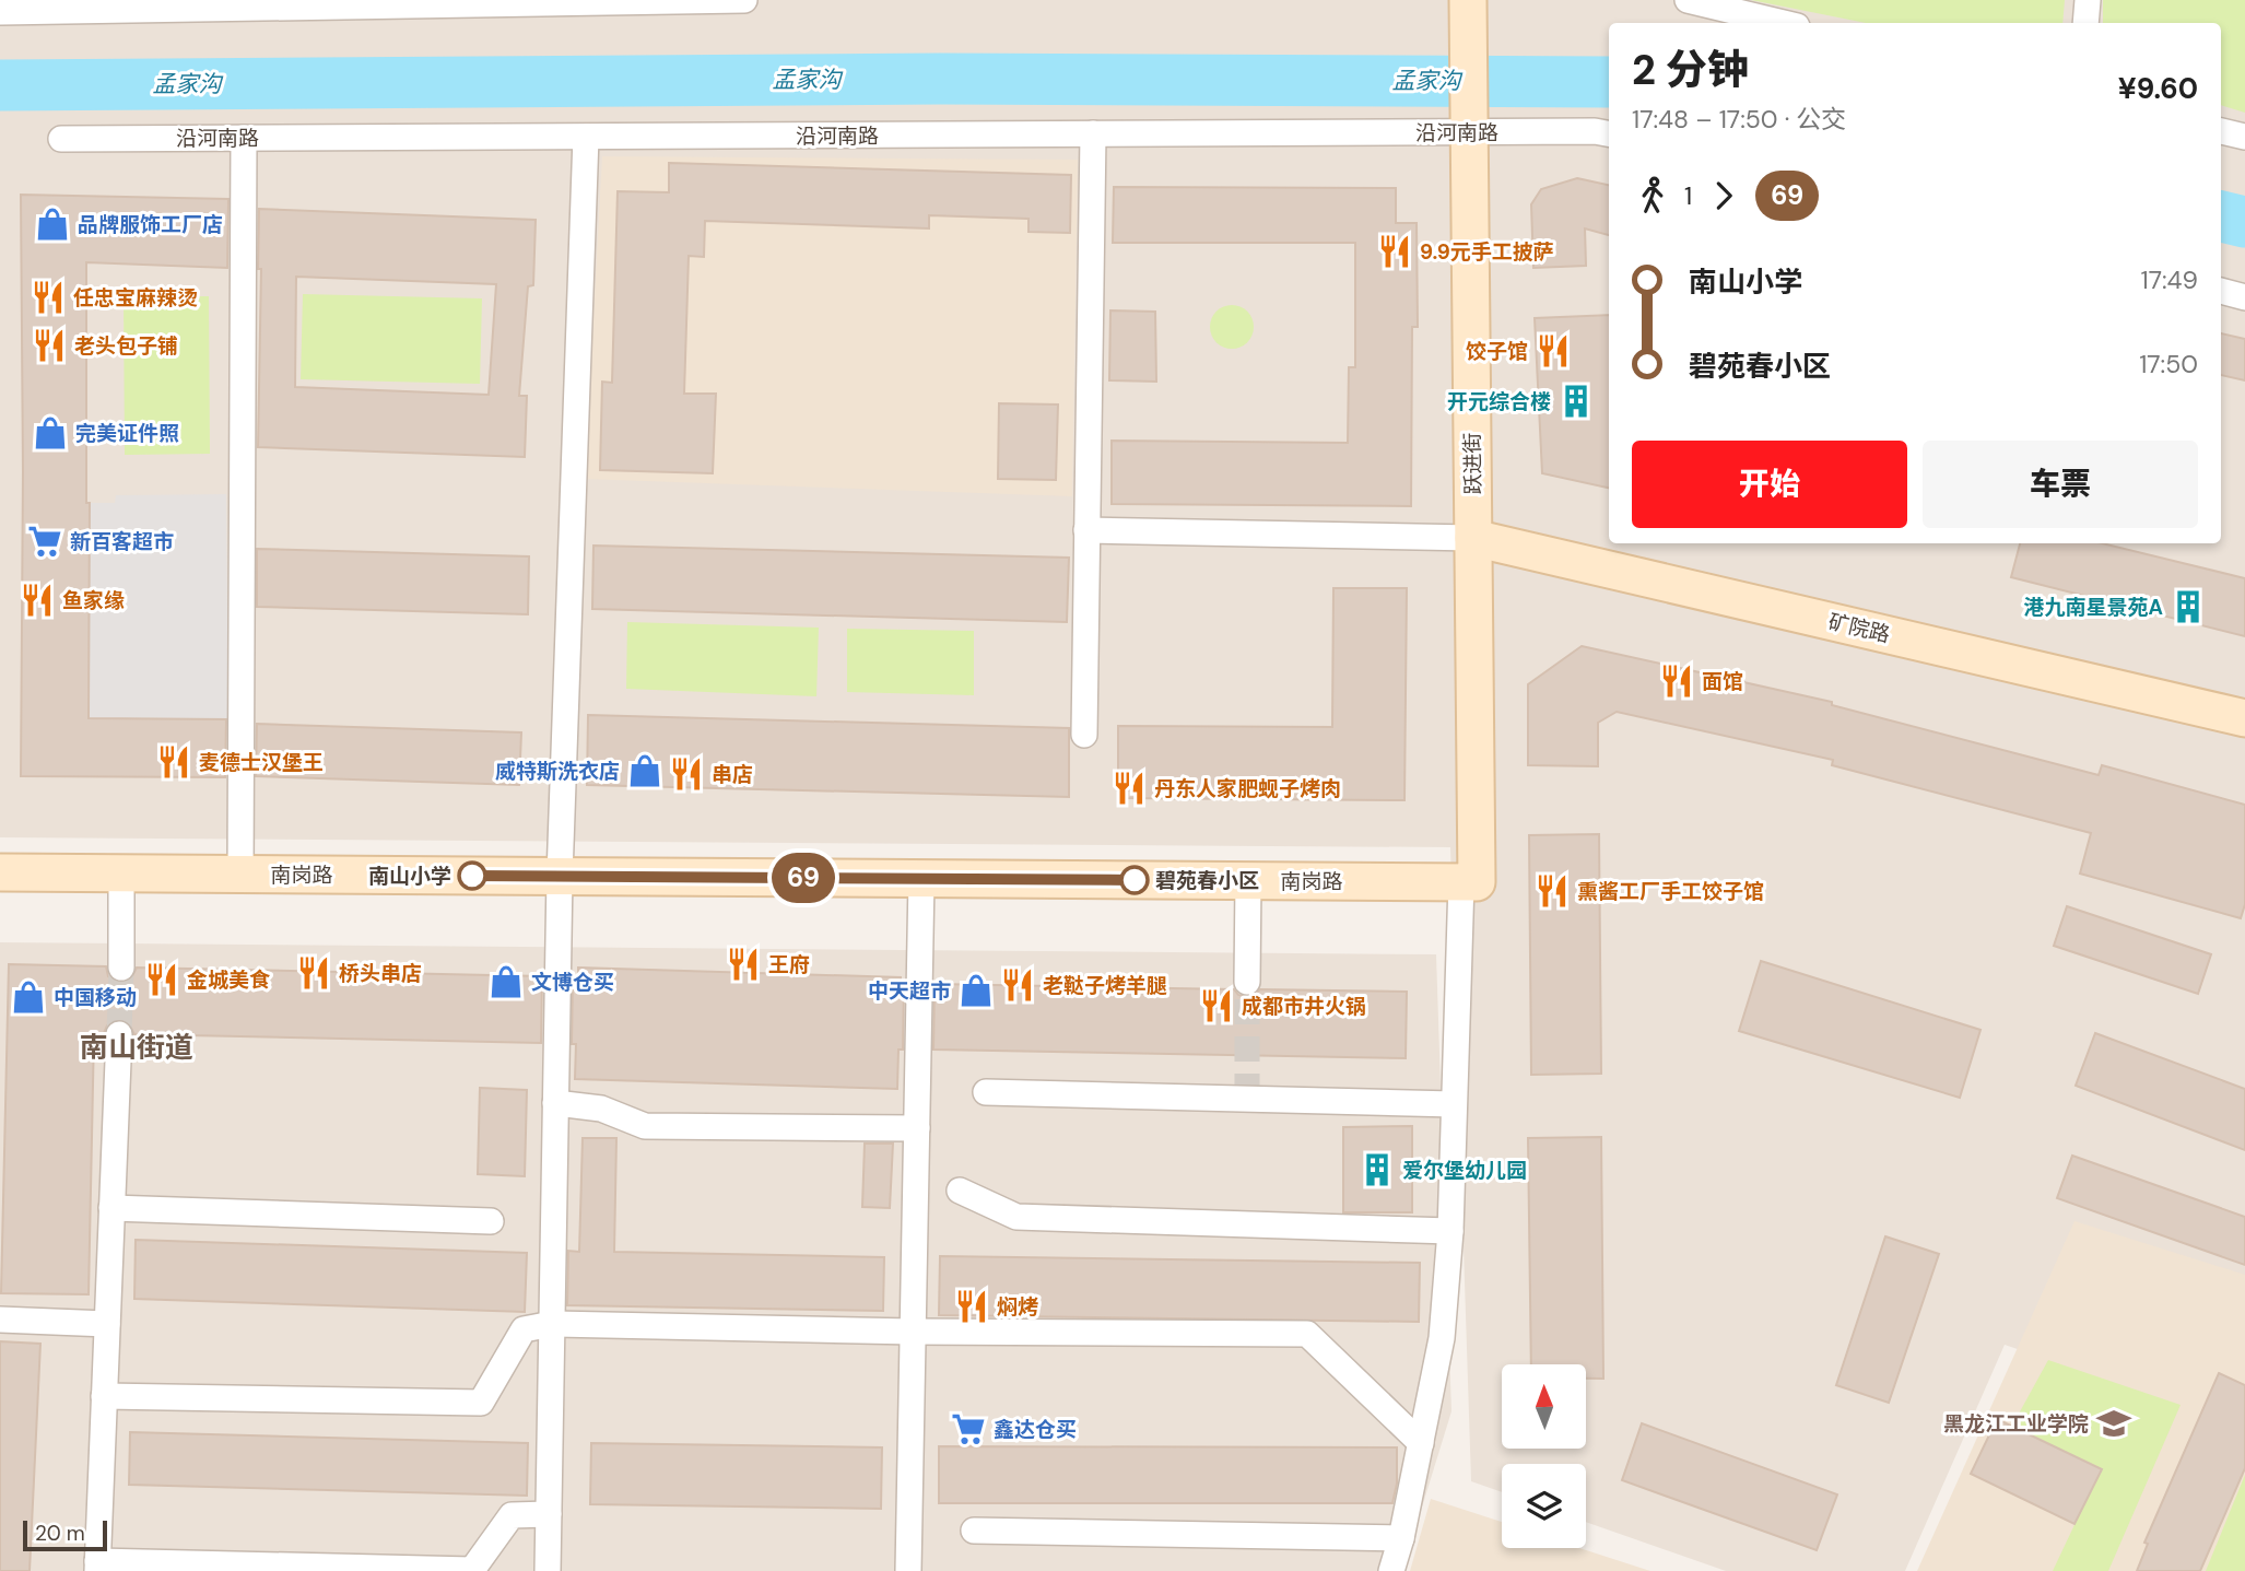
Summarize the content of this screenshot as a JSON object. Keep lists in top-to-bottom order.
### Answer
{
  "streets": {
    "street": [
      "沿河南路",
      "跃进街",
      "矿院路",
      "南岗路"
    ]
  },
  "crossings": [
    ["沿河南路", "跃进街"],
    ["跃进街", "矿院路"],
    ["跃进街", "南岗路"]
  ],
  "districts": ["南山街道"],
  "water": ["孟家沟"],
  "places": {
    "shop": [
      "品牌服饰工厂店",
      "完美证件照",
      "威特斯洗衣店",
      "文博仓买",
      "中天超市",
      "中国移动"
    ],
    "restaurant": [
      "9.9元手工披萨",
      "任忠宝麻辣烫",
      "老头包子铺",
      "饺子馆",
      "鱼家缘",
      "面馆",
      "麦德士汉堡王",
      "串店",
      "丹东人家肥蚬子烤肉",
      "熏酱工厂手工饺子馆",
      "王府",
      "桥头串店",
      "金城美食",
      "老鞑子烤羊腿",
      "成都市井火锅",
      "焖烤"
    ],
    "building": ["开元综合楼", "港九南星景苑A", "爱尔堡幼儿园"],
    "supermarket": ["新百客超市", "鑫达仓买"],
    "other": ["南山小学", "碧苑春小区"],
    "school or university": ["黑龙江工业学院"]
  },
  "lines": ["bus line 69"],
  "scale_bar": "20 m",
  "north": "top",
  "page": {
    "on_map": "69",
    "heading": ["2 分钟", "17:48 – 17:50 · 公交", "¥9.60"],
    "legs": ["1", "69"],
    "list": [
      {
        "name": "南山小学",
        "value": "17:49"
      },
      {
        "name": "碧苑春小区",
        "value": "17:50"
      }
    ],
    "buttons": ["开始", "车票"],
    "scale": "20 m"
  }
}
